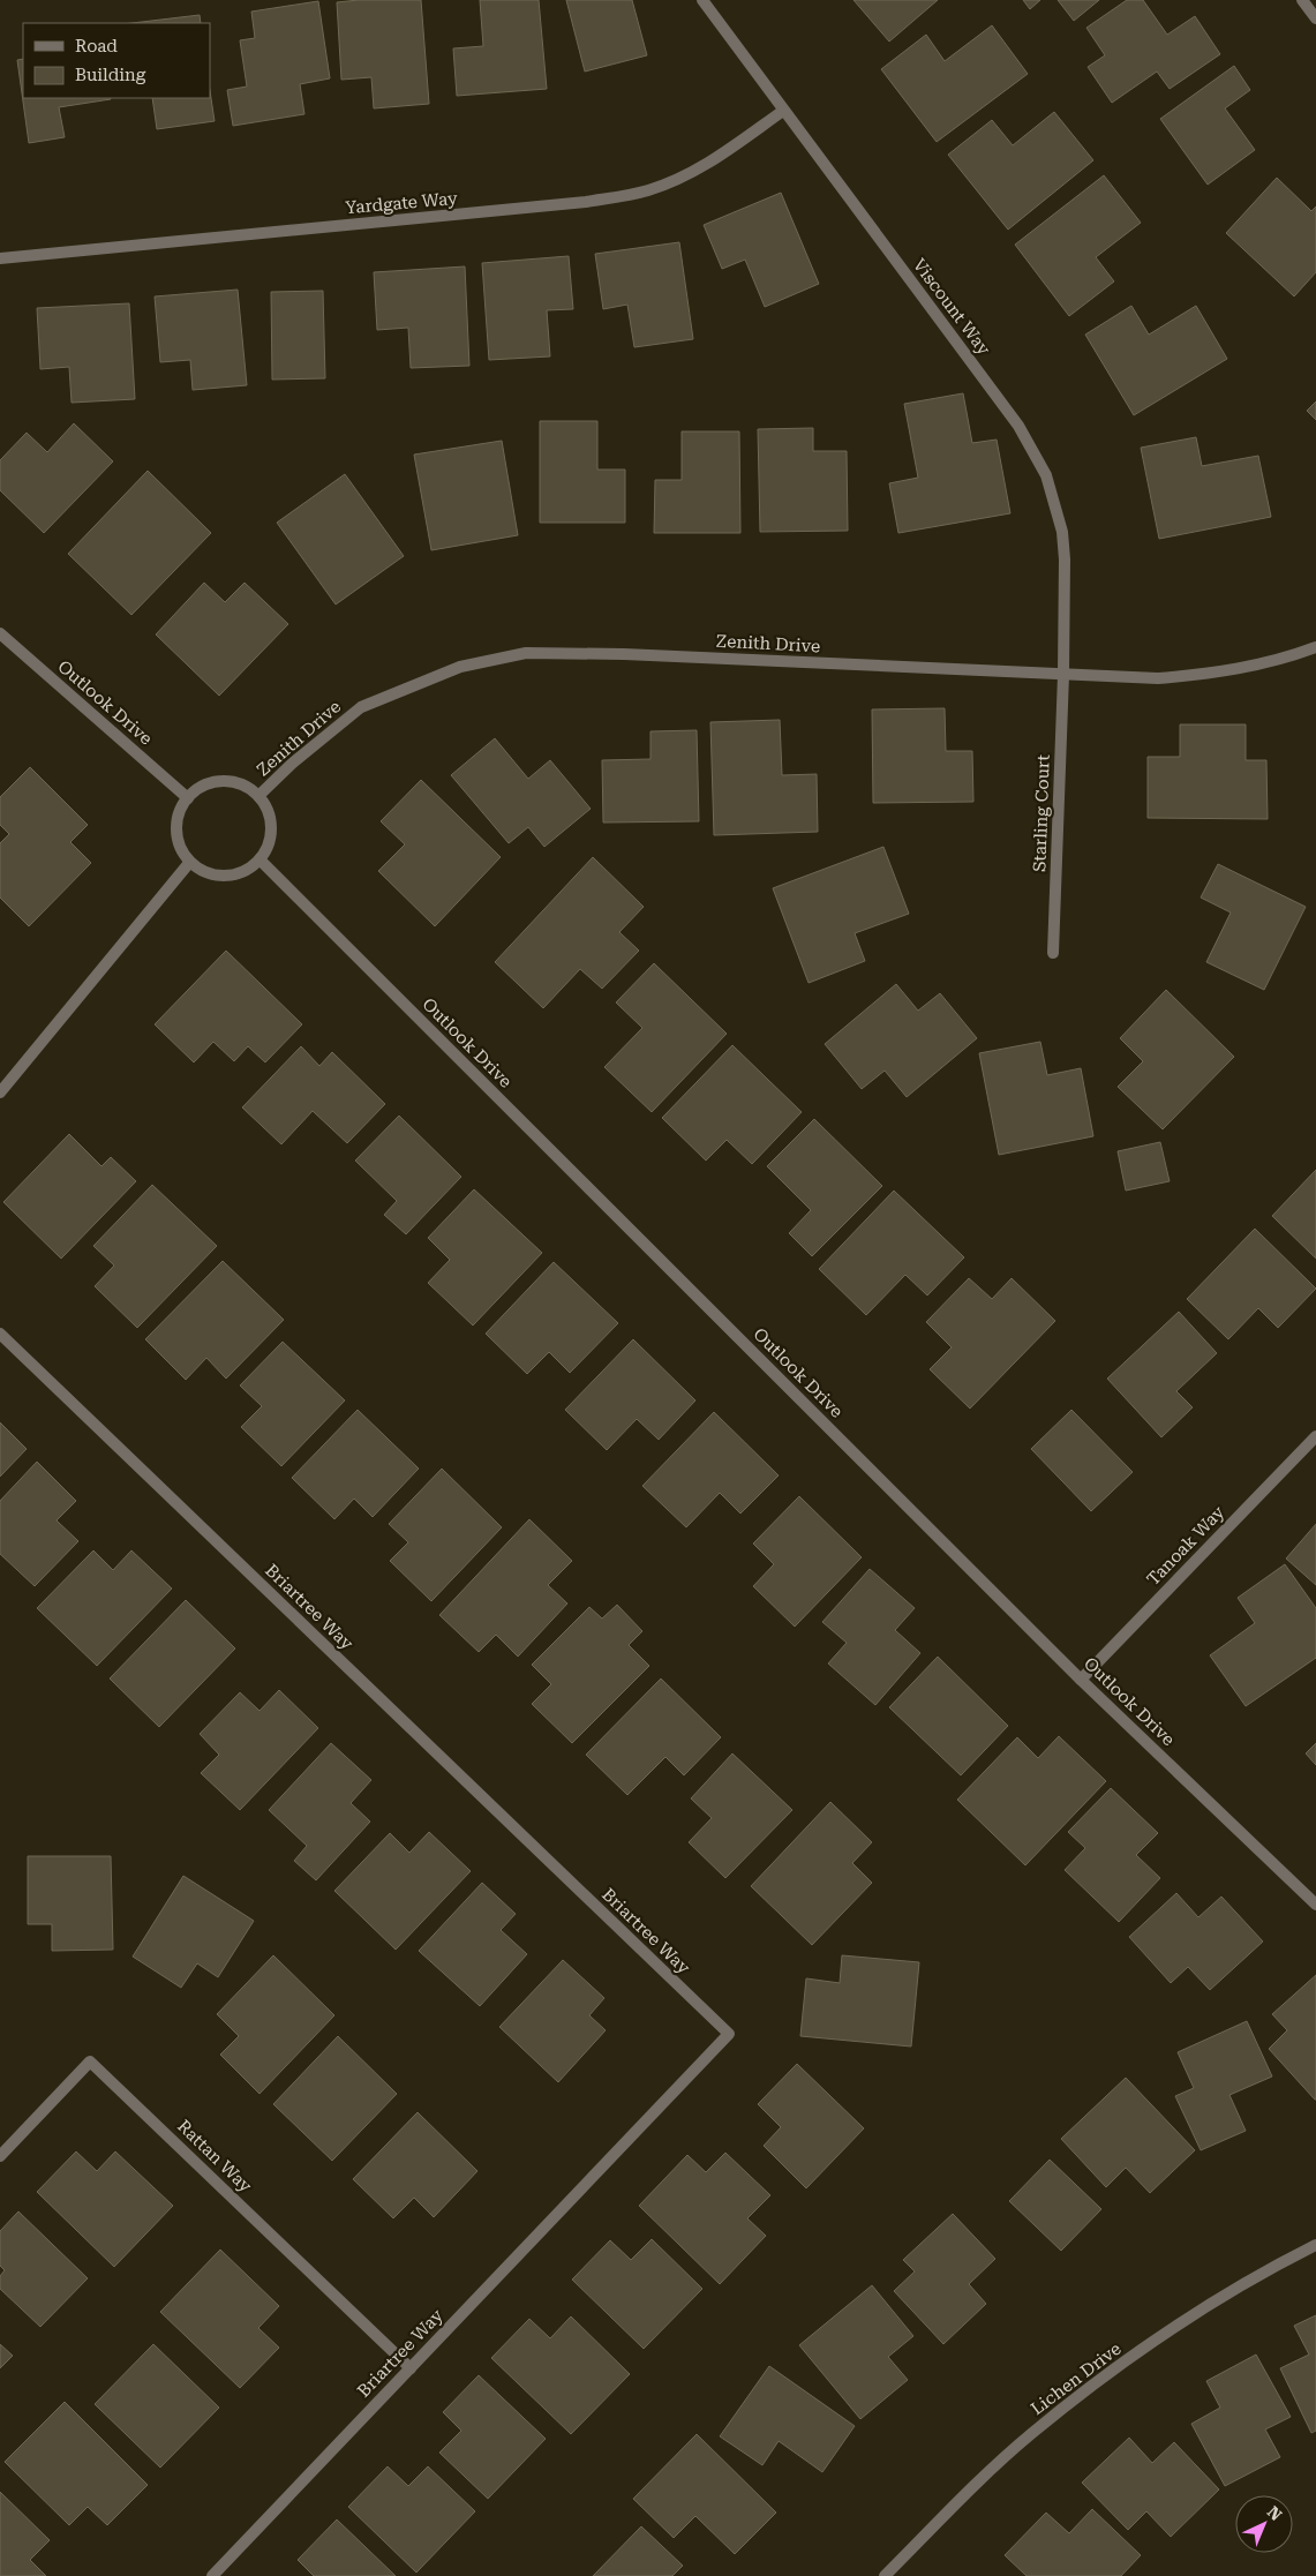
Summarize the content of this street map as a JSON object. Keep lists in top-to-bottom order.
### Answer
{
  "streets": {
    "street": [
      "Yardgate Way",
      "Viscount Way",
      "Zenith Drive",
      "Outlook Drive",
      "Starling Court",
      "Tanoak Way",
      "Briartree Way",
      "Rattan Way",
      "Lichen Drive"
    ]
  },
  "crossings": [
    ["Yardgate Way", "Viscount Way"],
    ["Viscount Way", "Zenith Drive"],
    ["Viscount Way", "Starling Court"],
    ["Zenith Drive", "Outlook Drive"],
    ["Zenith Drive", "Starling Court"],
    ["Outlook Drive", "Tanoak Way"],
    ["Briartree Way", "Rattan Way"]
  ],
  "legend": ["Road", "Building"],
  "north": "top right"
}
